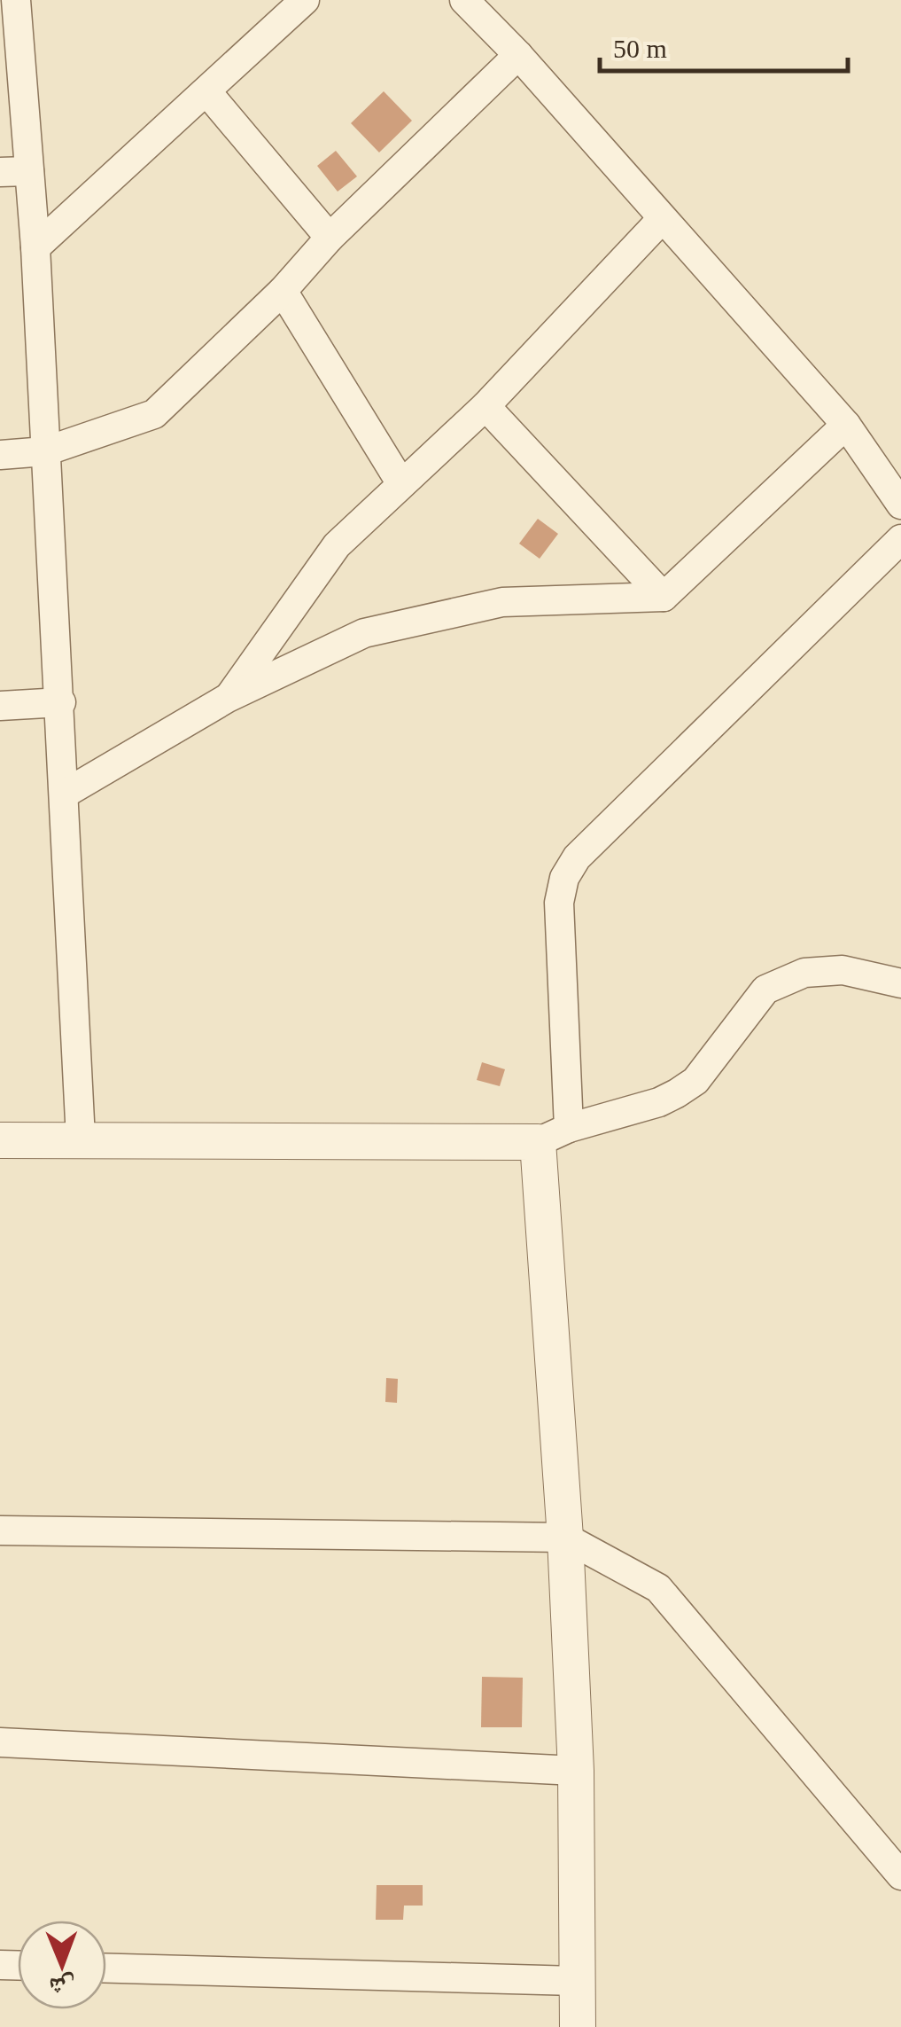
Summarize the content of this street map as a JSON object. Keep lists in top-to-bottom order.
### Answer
{
  "scale_bar": "50 m",
  "north": "bottom"
}
